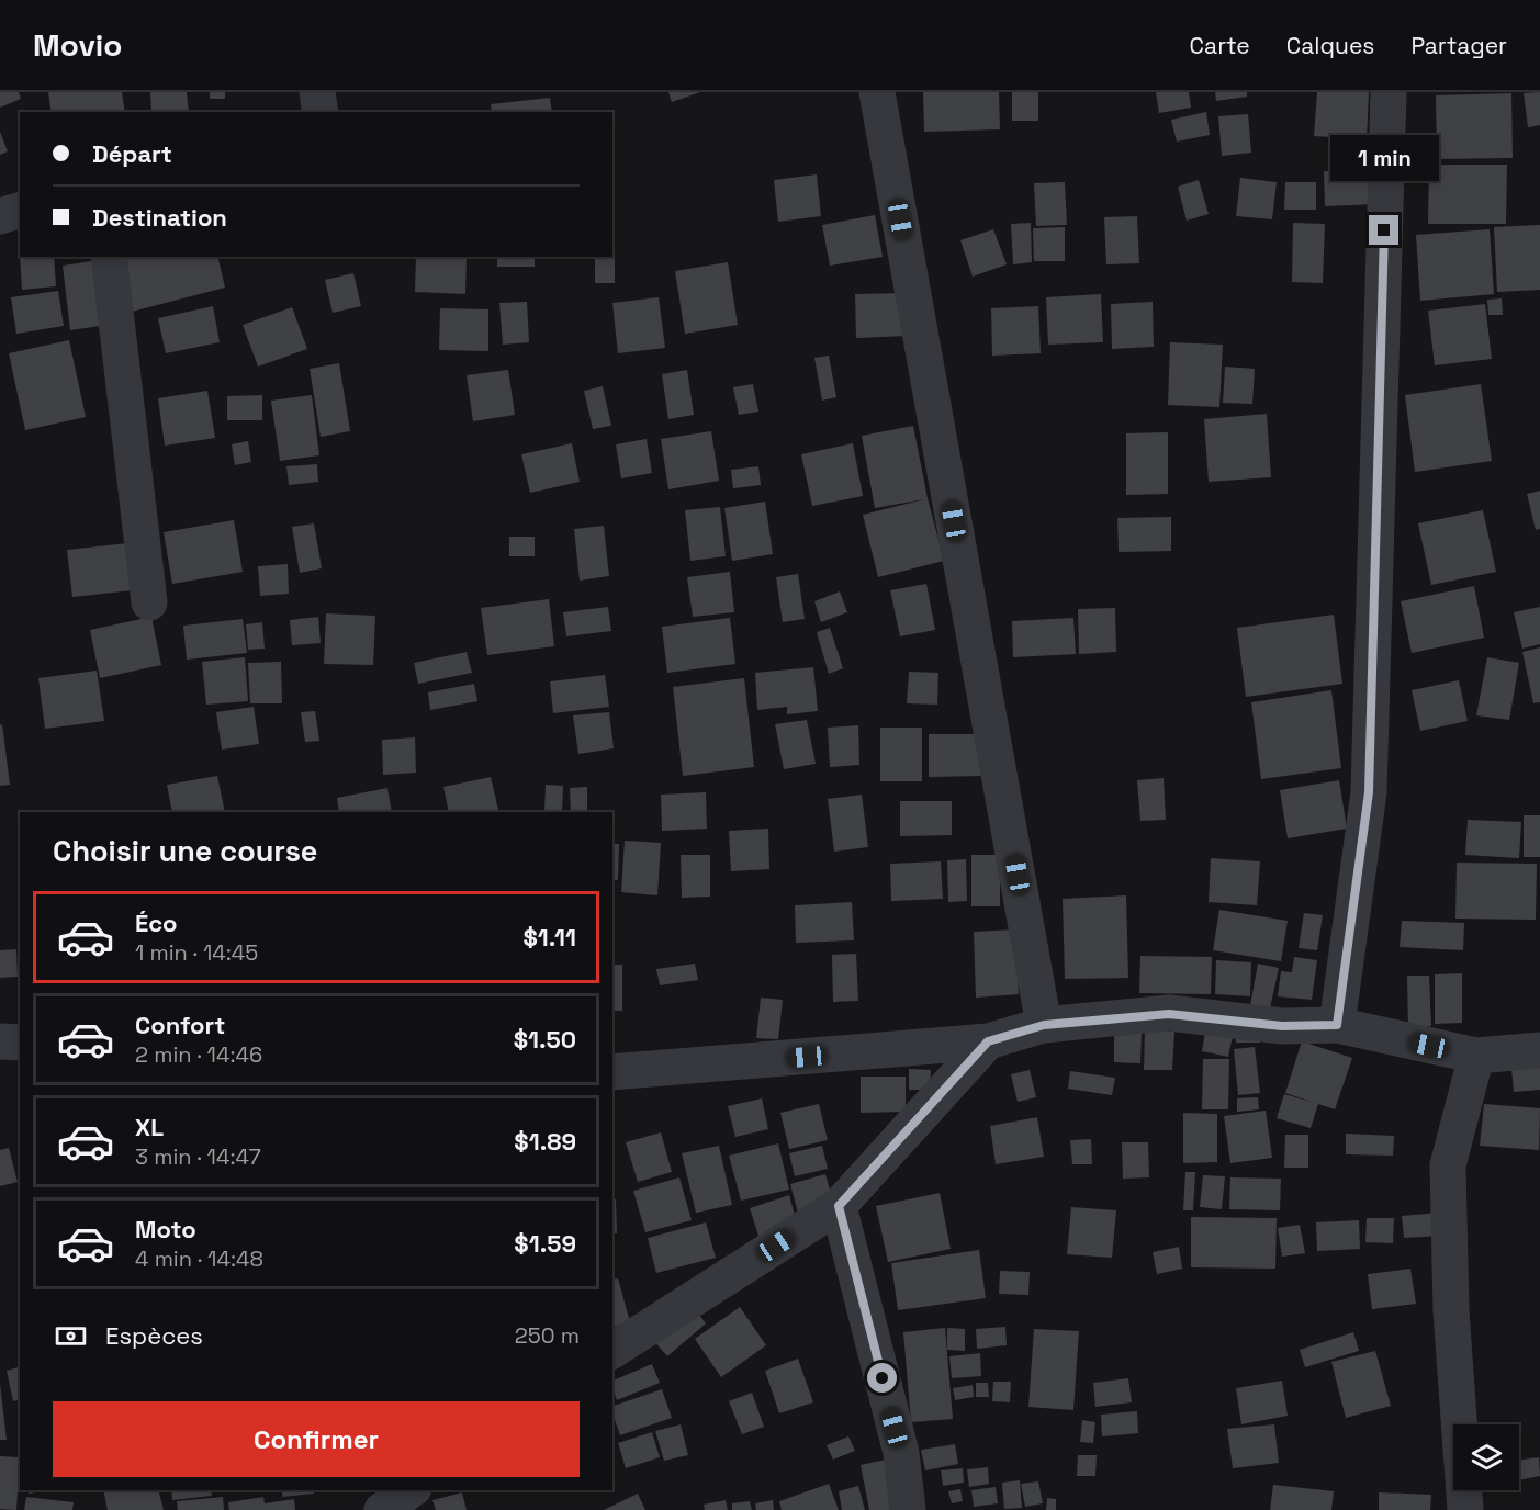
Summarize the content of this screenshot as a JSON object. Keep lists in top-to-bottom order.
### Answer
{
  "page": {
    "header": "Movio",
    "nav": ["Carte", "Calques", "Partager"],
    "banner": ["Départ", "Destination"],
    "bubble": "1 min",
    "heading": "Choisir une course",
    "list": [
      {
        "name": "Éco",
        "note": "1 min · 14:45",
        "value": "$1.11"
      },
      {
        "name": "Confort",
        "note": "2 min · 14:46",
        "value": "$1.50"
      },
      {
        "name": "XL",
        "note": "3 min · 14:47",
        "value": "$1.89"
      },
      {
        "name": "Moto",
        "note": "4 min · 14:48",
        "value": "$1.59"
      }
    ],
    "pay": ["Espèces", "250 m"],
    "buttons": "Confirmer"
  }
}
